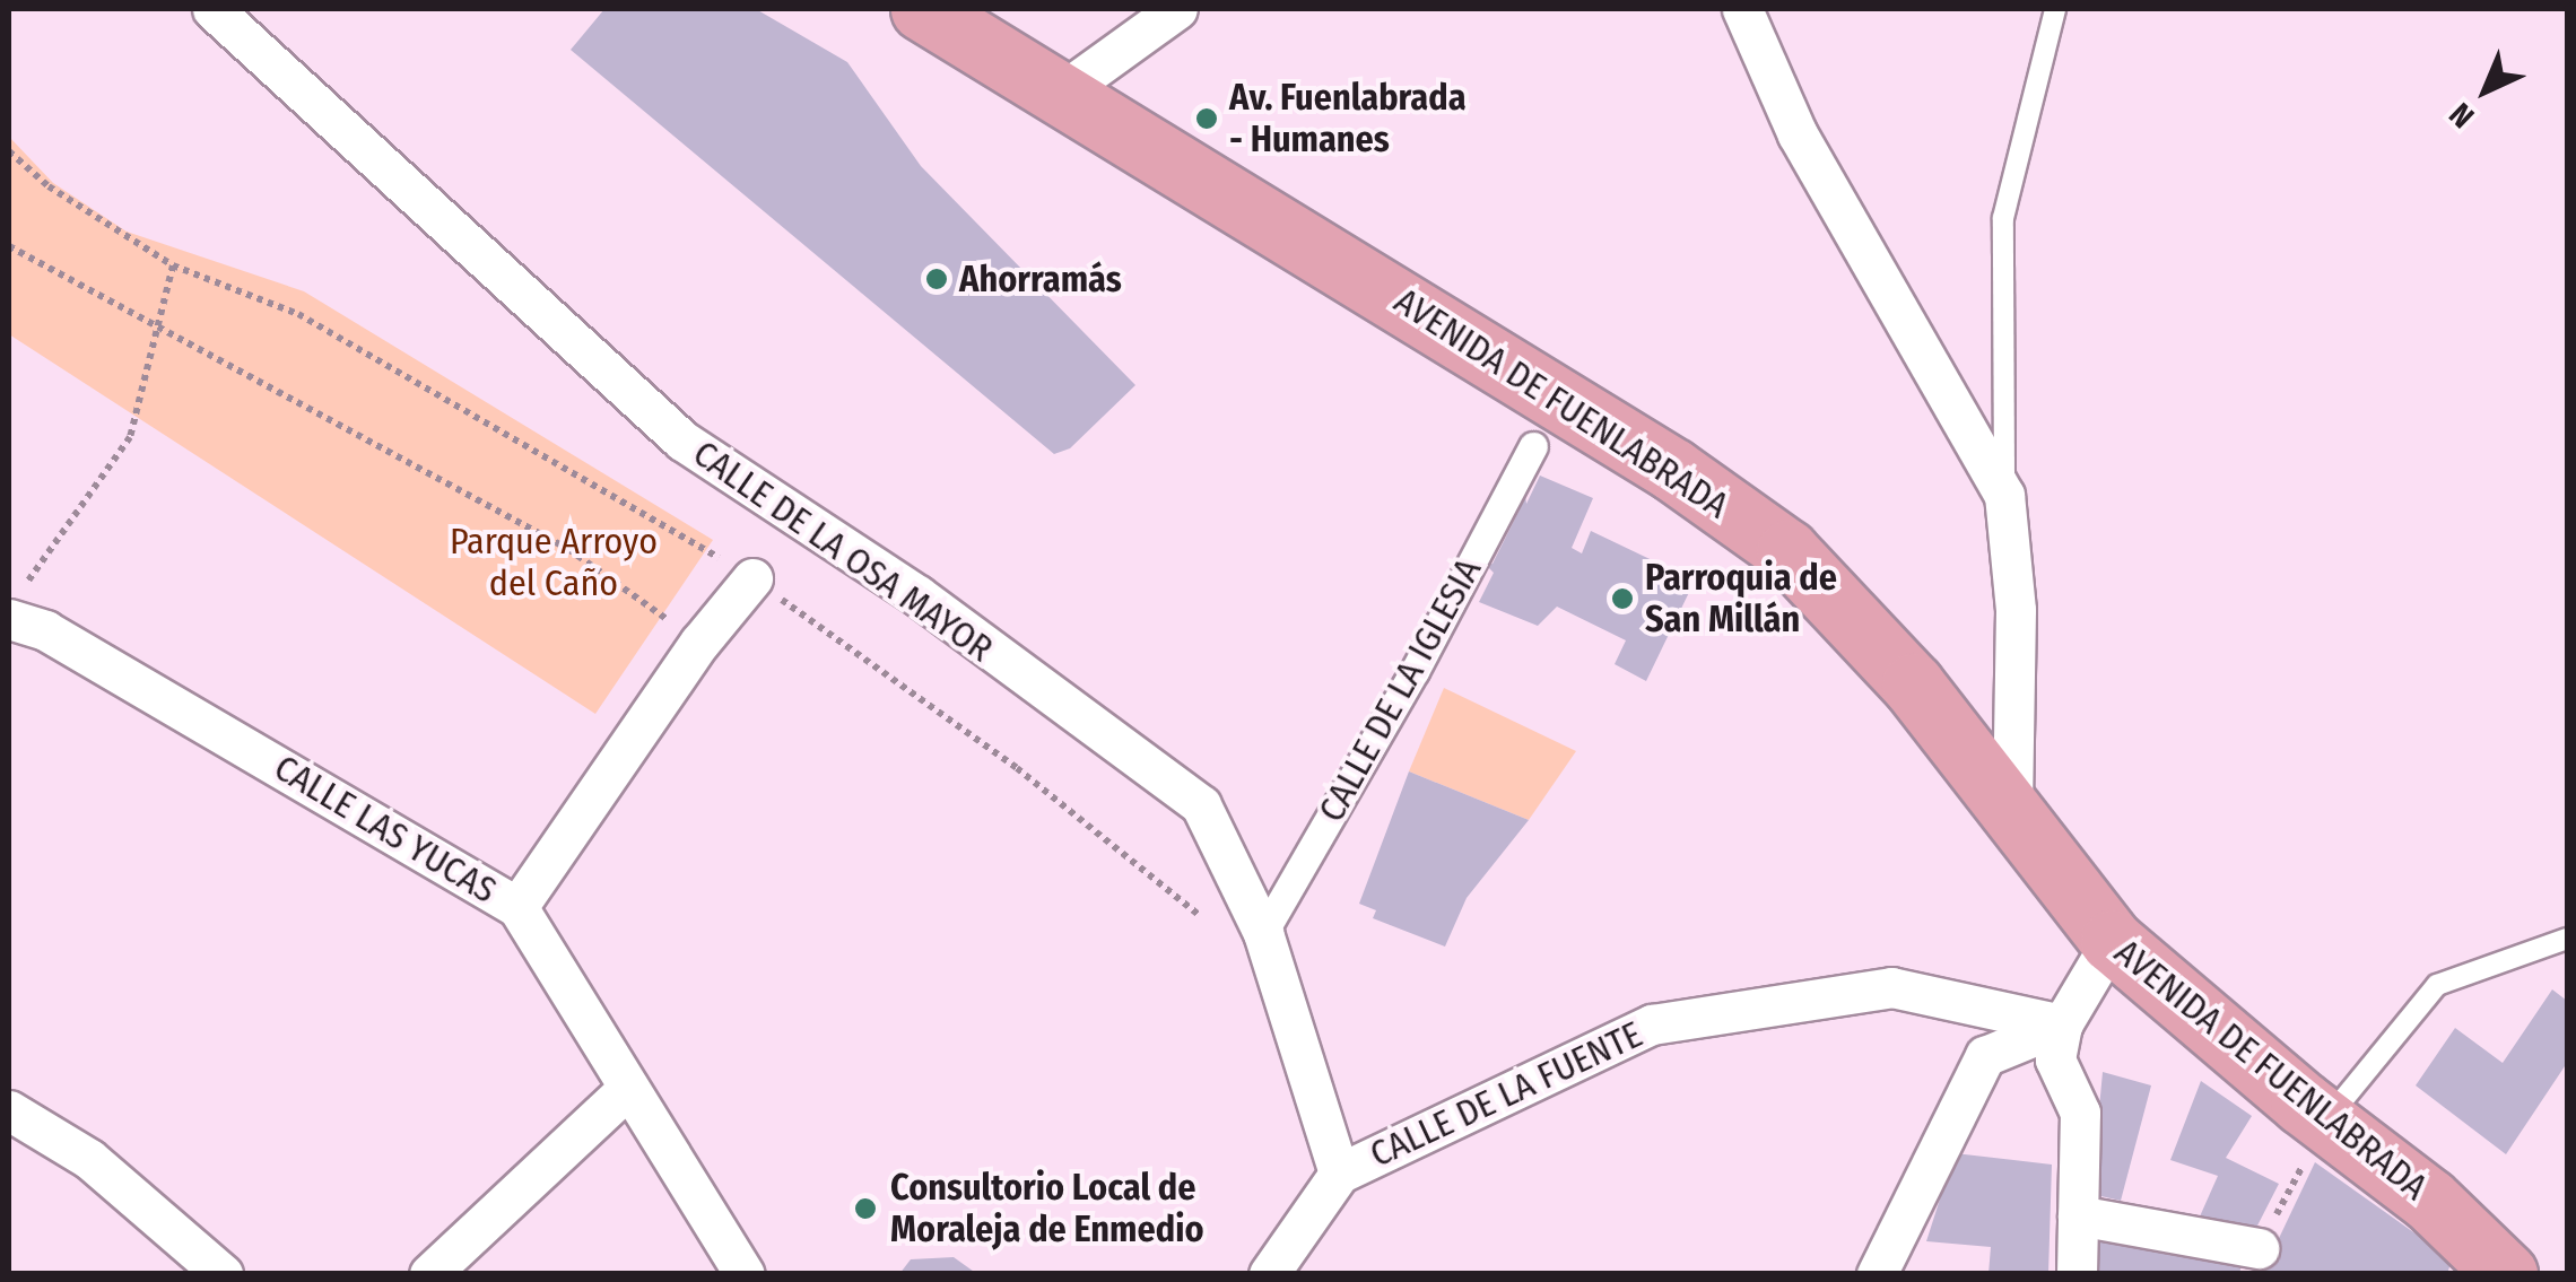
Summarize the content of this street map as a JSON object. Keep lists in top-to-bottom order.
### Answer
{
  "streets": {
    "main road": ["AVENIDA DE FUENLABRADA"],
    "street": [
      "CALLE DE LA OSA MAYOR",
      "CALLE DE LA IGLESIA",
      "CALLE LAS YUCAS",
      "CALLE DE LA FUENTE"
    ]
  },
  "crossings": [
    ["CALLE DE LA OSA MAYOR", "CALLE DE LA IGLESIA"],
    ["CALLE DE LA OSA MAYOR", "CALLE DE LA FUENTE"]
  ],
  "parks": ["Parque Arroyo del Caño"],
  "places": [
    "Av. Fuenlabrada - Humanes",
    "Ahorramás",
    "Parroquia de San Millán",
    "Consultorio Local de Moraleja de Enmedio"
  ],
  "north": "bottom left"
}
